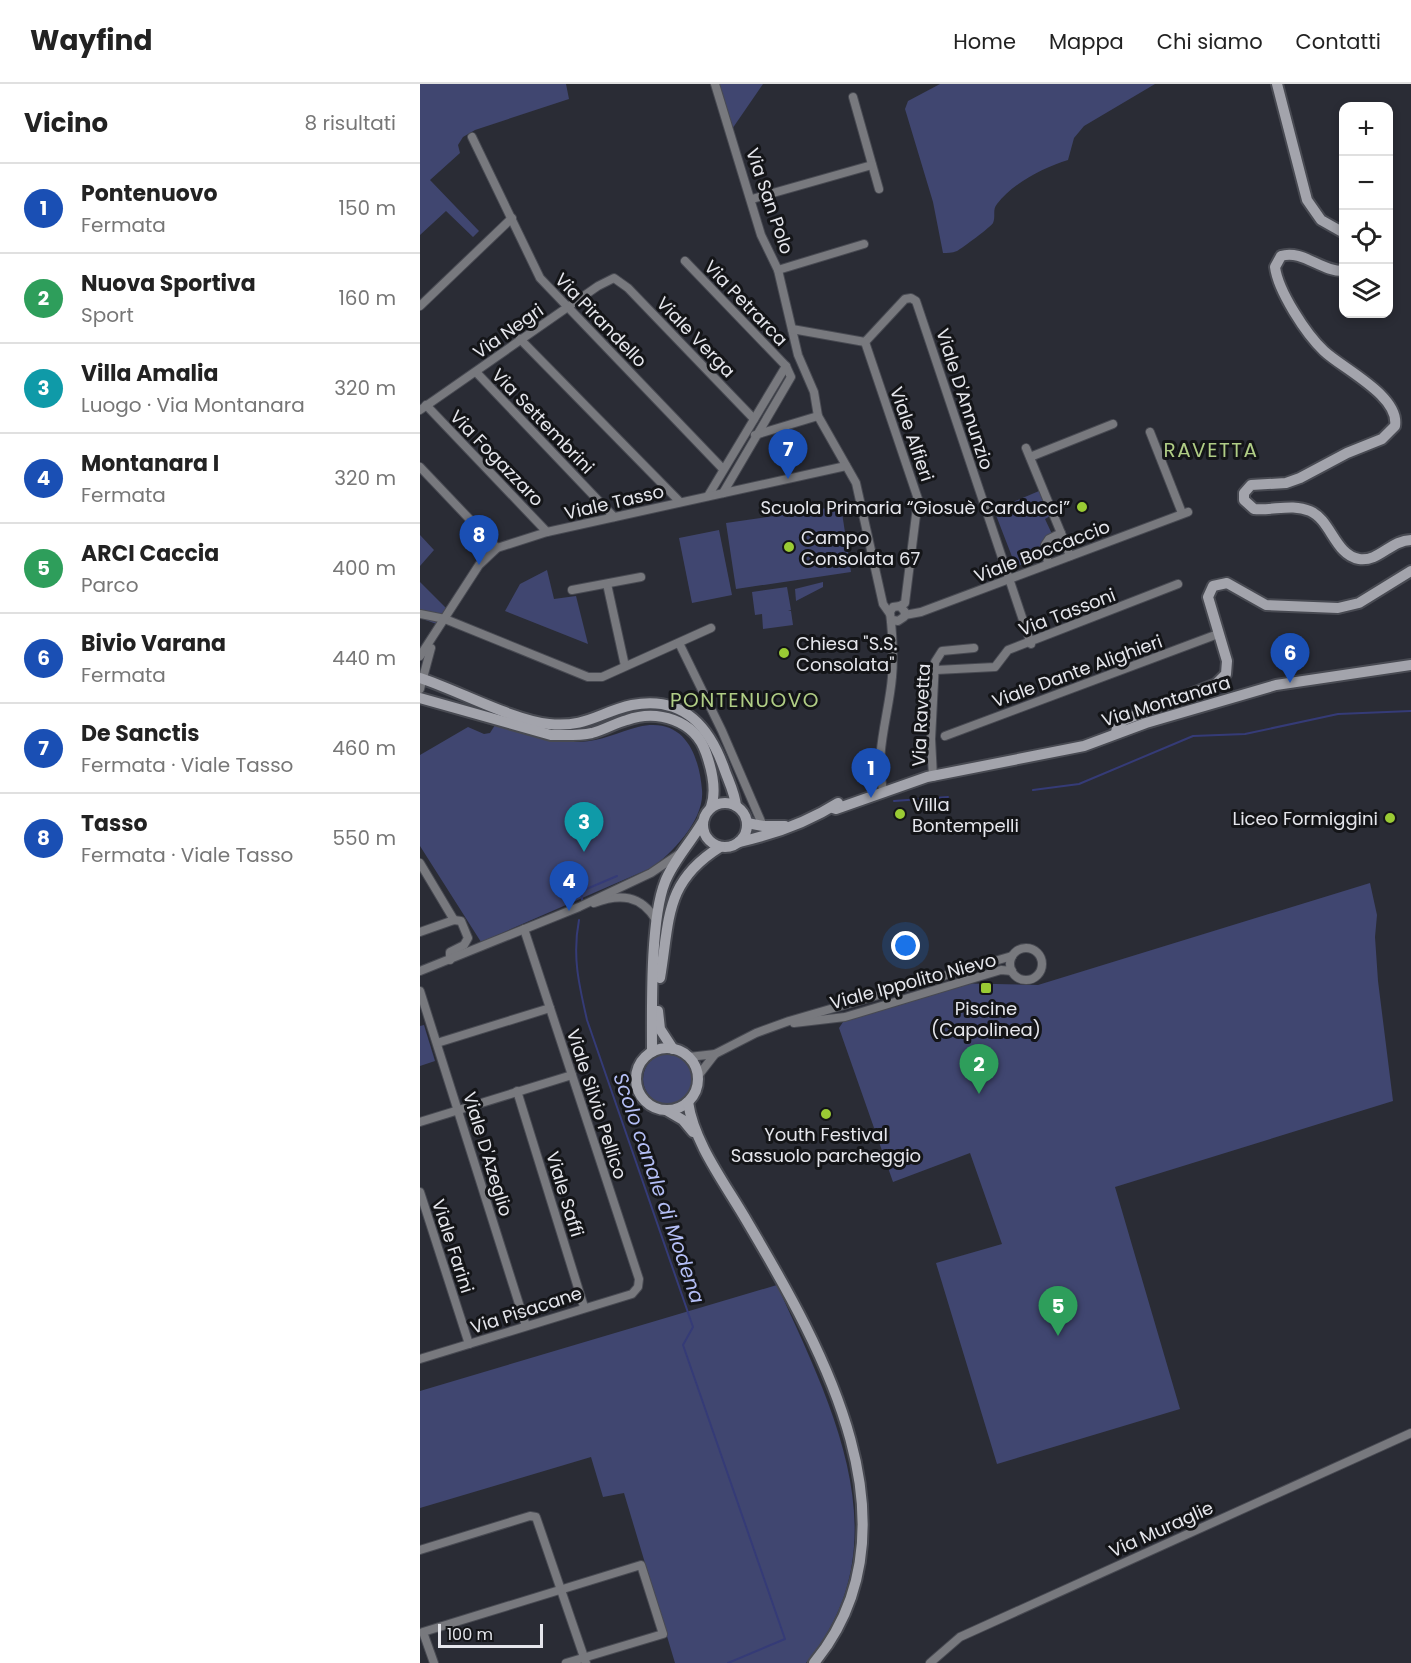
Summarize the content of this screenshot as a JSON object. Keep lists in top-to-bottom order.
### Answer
{
  "streets": {
    "main road": ["Via Montanara"],
    "street": [
      "Via San Polo",
      "Via Petrarca",
      "Via Pirandello",
      "Via Negri",
      "Viale Verga",
      "Viale D'Annunzio",
      "Via Settembrini",
      "Viale Alfieri",
      "Via Fogazzaro",
      "Viale Tasso",
      "Viale Boccaccio",
      "Via Tassoni",
      "Viale Dante Alighieri",
      "Via Ravetta",
      "Viale Ippolito Nievo",
      "Viale Silvio Pellico",
      "Viale D'Azeglio",
      "Viale Saffi",
      "Viale Farini",
      "Via Pisacane",
      "Via Muraglie"
    ]
  },
  "crossings": [
    ["Via San Polo", "Viale Tasso"],
    ["Via San Polo", "Viale Boccaccio"],
    ["Via Pirandello", "Via Negri"],
    ["Via Negri", "Viale Verga"],
    ["Via Negri", "Via Settembrini"],
    ["Via Negri", "Via Fogazzaro"],
    ["Viale D'Annunzio", "Viale Alfieri"],
    ["Viale D'Annunzio", "Viale Boccaccio"],
    ["Viale D'Annunzio", "Via Tassoni"],
    ["Via Settembrini", "Viale Tasso"],
    ["Via Fogazzaro", "Viale Tasso"],
    ["Via Tassoni", "Via Ravetta"],
    ["Via Montanara", "Via Ravetta"],
    ["Viale Silvio Pellico", "Via Pisacane"],
    ["Viale D'Azeglio", "Via Pisacane"],
    ["Viale Saffi", "Via Pisacane"],
    ["Viale Farini", "Via Pisacane"]
  ],
  "districts": ["RAVETTA", "PONTENUOVO"],
  "water": ["Scolo canale di Modena"],
  "places": {
    "other": [
      "Scuola Primaria “Giosuè Carducci”",
      "Campo Consolata 67",
      "Chiesa \"S.S. Consolata\"",
      "Villa Bontempelli",
      "Liceo Formiggini",
      "Youth Festival Sassuolo parcheggio"
    ],
    "transit": ["Piscine (Capolinea)"]
  },
  "scale_bar": "100 m",
  "page": {
    "header": "Wayfind",
    "nav": [
      "Home",
      "Mappa",
      "Chi siamo",
      "Contatti"
    ],
    "heading": ["Vicino", "8 risultati"],
    "map_buttons": ["+", "−"],
    "list": [
      {
        "mark": "1",
        "name": "Pontenuovo",
        "note": "Fermata",
        "value": "150 m"
      },
      {
        "mark": "2",
        "name": "Nuova Sportiva",
        "note": "Sport",
        "value": "160 m"
      },
      {
        "mark": "3",
        "name": "Villa Amalia",
        "note": "Luogo · Via Montanara",
        "value": "320 m"
      },
      {
        "mark": "4",
        "name": "Montanara I",
        "note": "Fermata",
        "value": "320 m"
      },
      {
        "mark": "5",
        "name": "ARCI Caccia",
        "note": "Parco",
        "value": "400 m"
      },
      {
        "mark": "6",
        "name": "Bivio Varana",
        "note": "Fermata",
        "value": "440 m"
      },
      {
        "mark": "7",
        "name": "De Sanctis",
        "note": "Fermata · Viale Tasso",
        "value": "460 m"
      },
      {
        "mark": "8",
        "name": "Tasso",
        "note": "Fermata · Viale Tasso",
        "value": "550 m"
      }
    ],
    "pins": [
      "7",
      "8",
      "6",
      "1",
      "3",
      "4",
      "2",
      "5"
    ],
    "scale": "100 m"
  }
}
